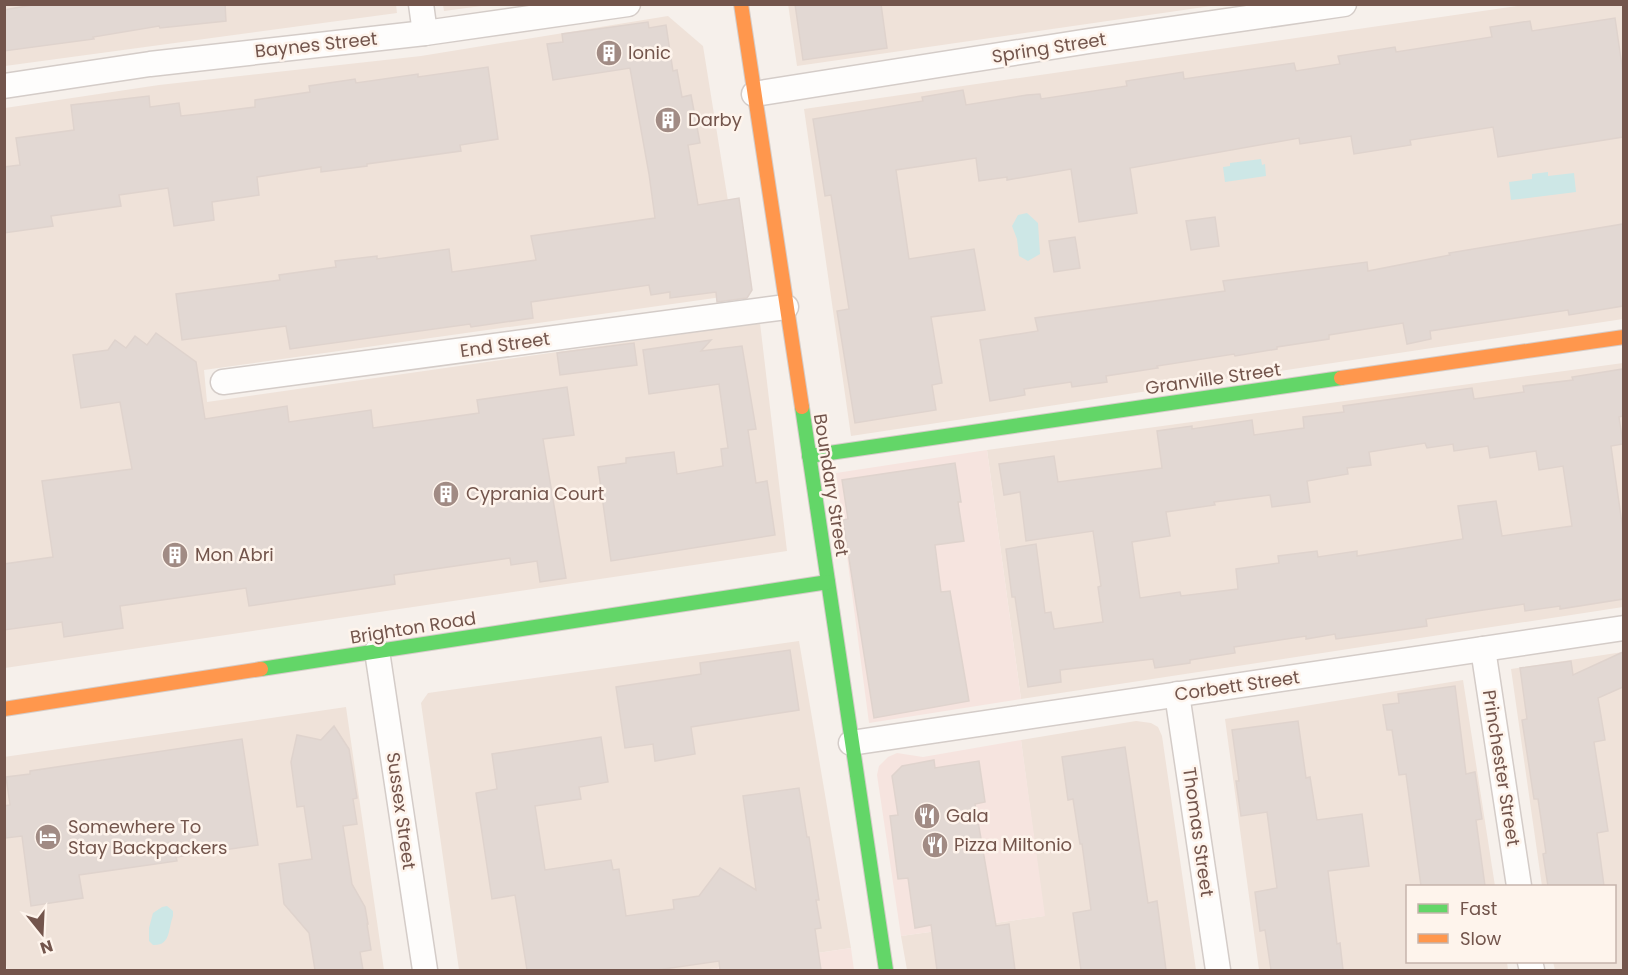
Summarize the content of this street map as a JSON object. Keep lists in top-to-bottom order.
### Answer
{
  "streets": {
    "street": [
      "Baynes Street",
      "Spring Street",
      "End Street",
      "Granville Street",
      "Boundary Street",
      "Brighton Road",
      "Corbett Street",
      "Princhester Street",
      "Sussex Street",
      "Thomas Street"
    ]
  },
  "crossings": [
    ["Spring Street", "Boundary Street"],
    ["End Street", "Boundary Street"],
    ["Granville Street", "Boundary Street"],
    ["Boundary Street", "Brighton Road"],
    ["Boundary Street", "Corbett Street"],
    ["Brighton Road", "Sussex Street"],
    ["Corbett Street", "Princhester Street"],
    ["Corbett Street", "Thomas Street"]
  ],
  "places": {
    "building": [
      "Ionic",
      "Darby",
      "Cyprania Court",
      "Mon Abri"
    ],
    "restaurant": ["Gala", "Pizza Miltonio"],
    "hotel": ["Somewhere To Stay Backpackers"]
  },
  "legend": ["Fast", "Slow"],
  "north": "bottom"
}
